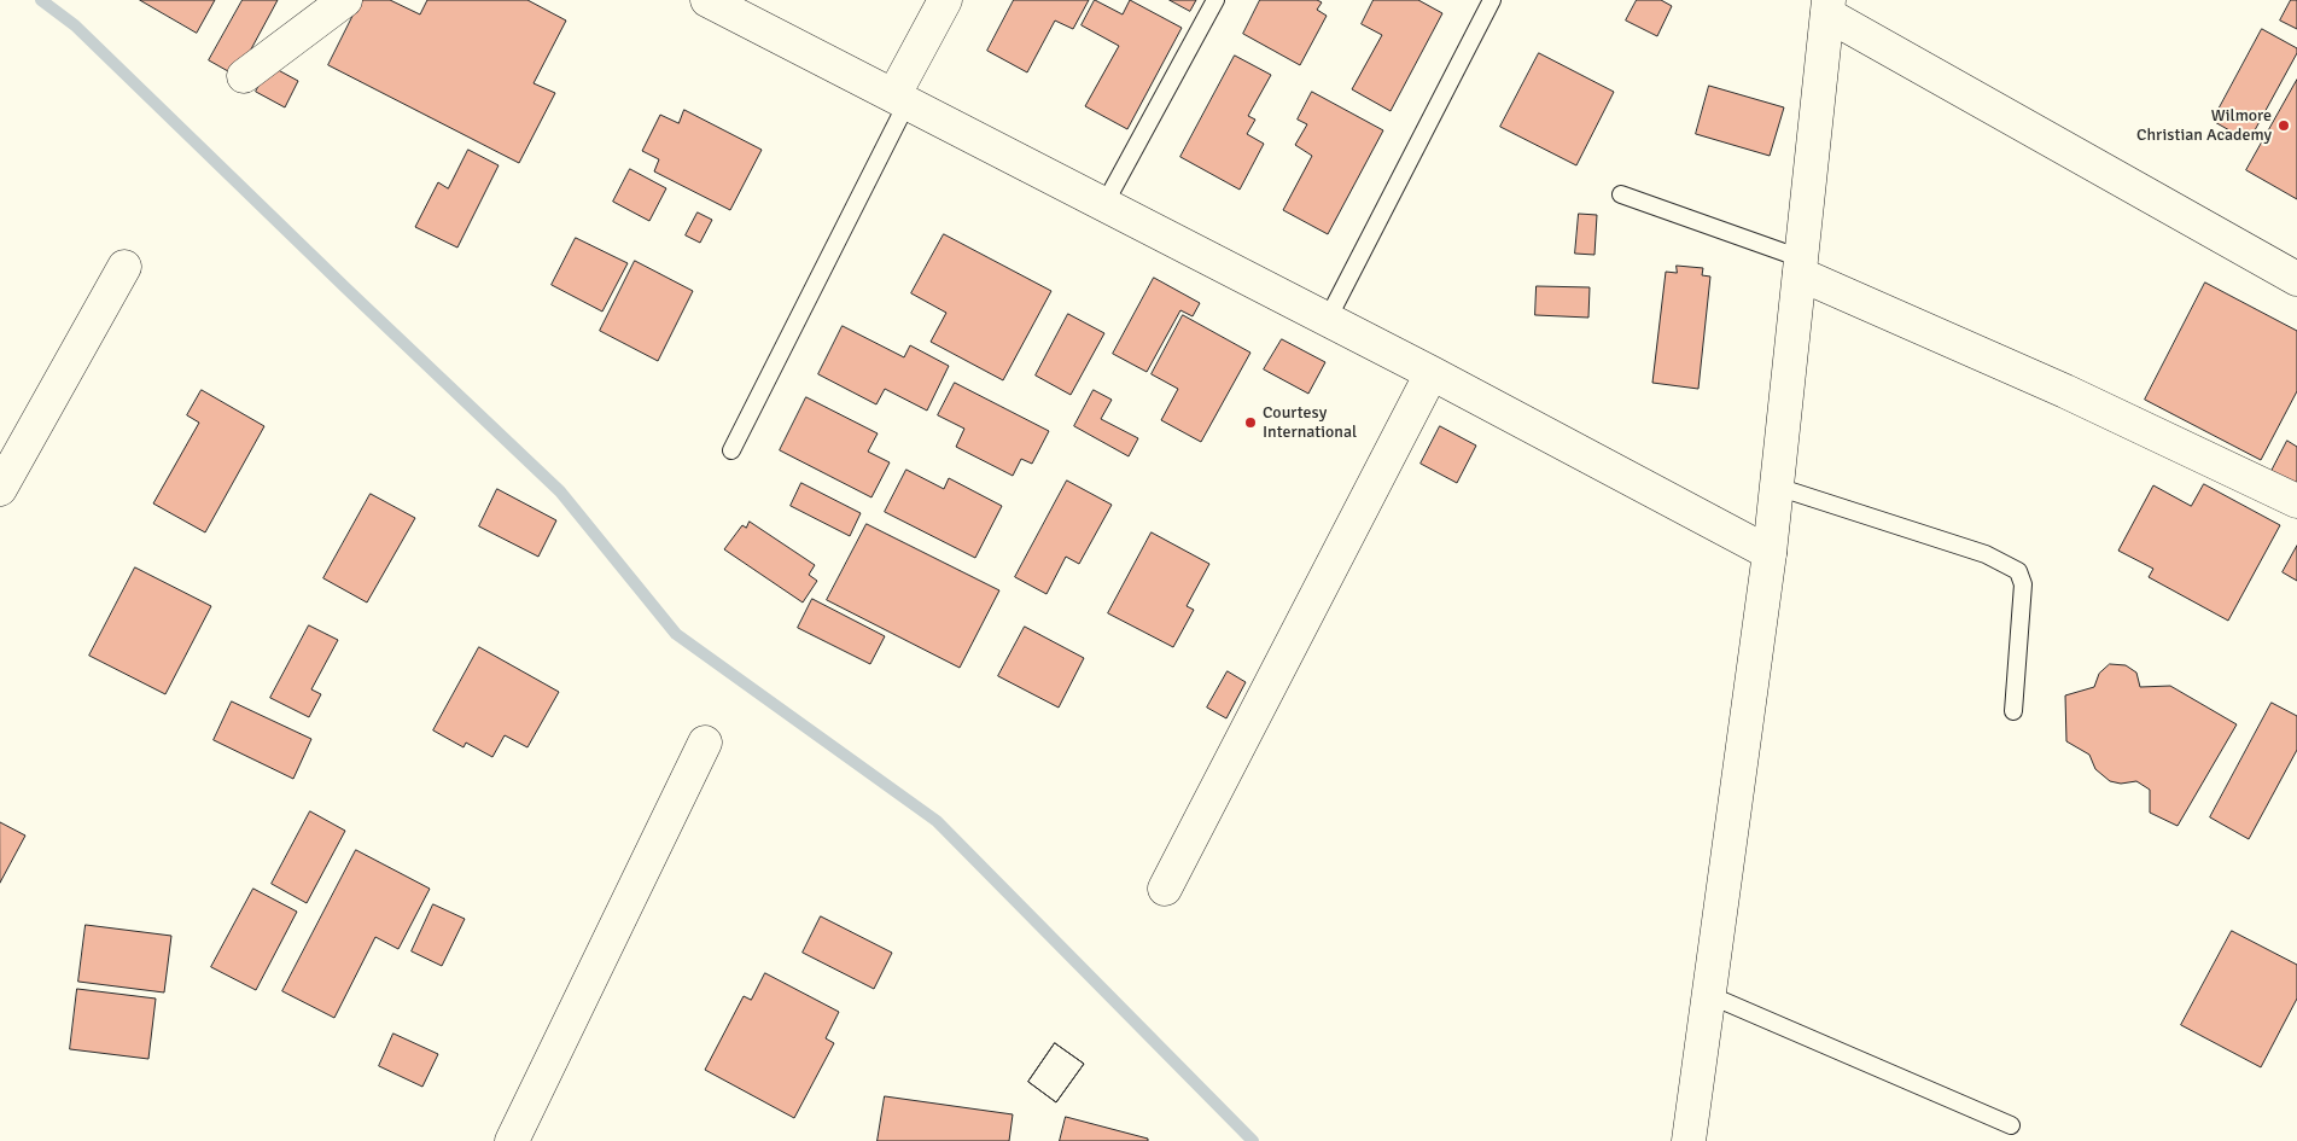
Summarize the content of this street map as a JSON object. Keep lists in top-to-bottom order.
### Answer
{
  "places": ["Wilmore Christian Academy", "Courtesy International"]
}
